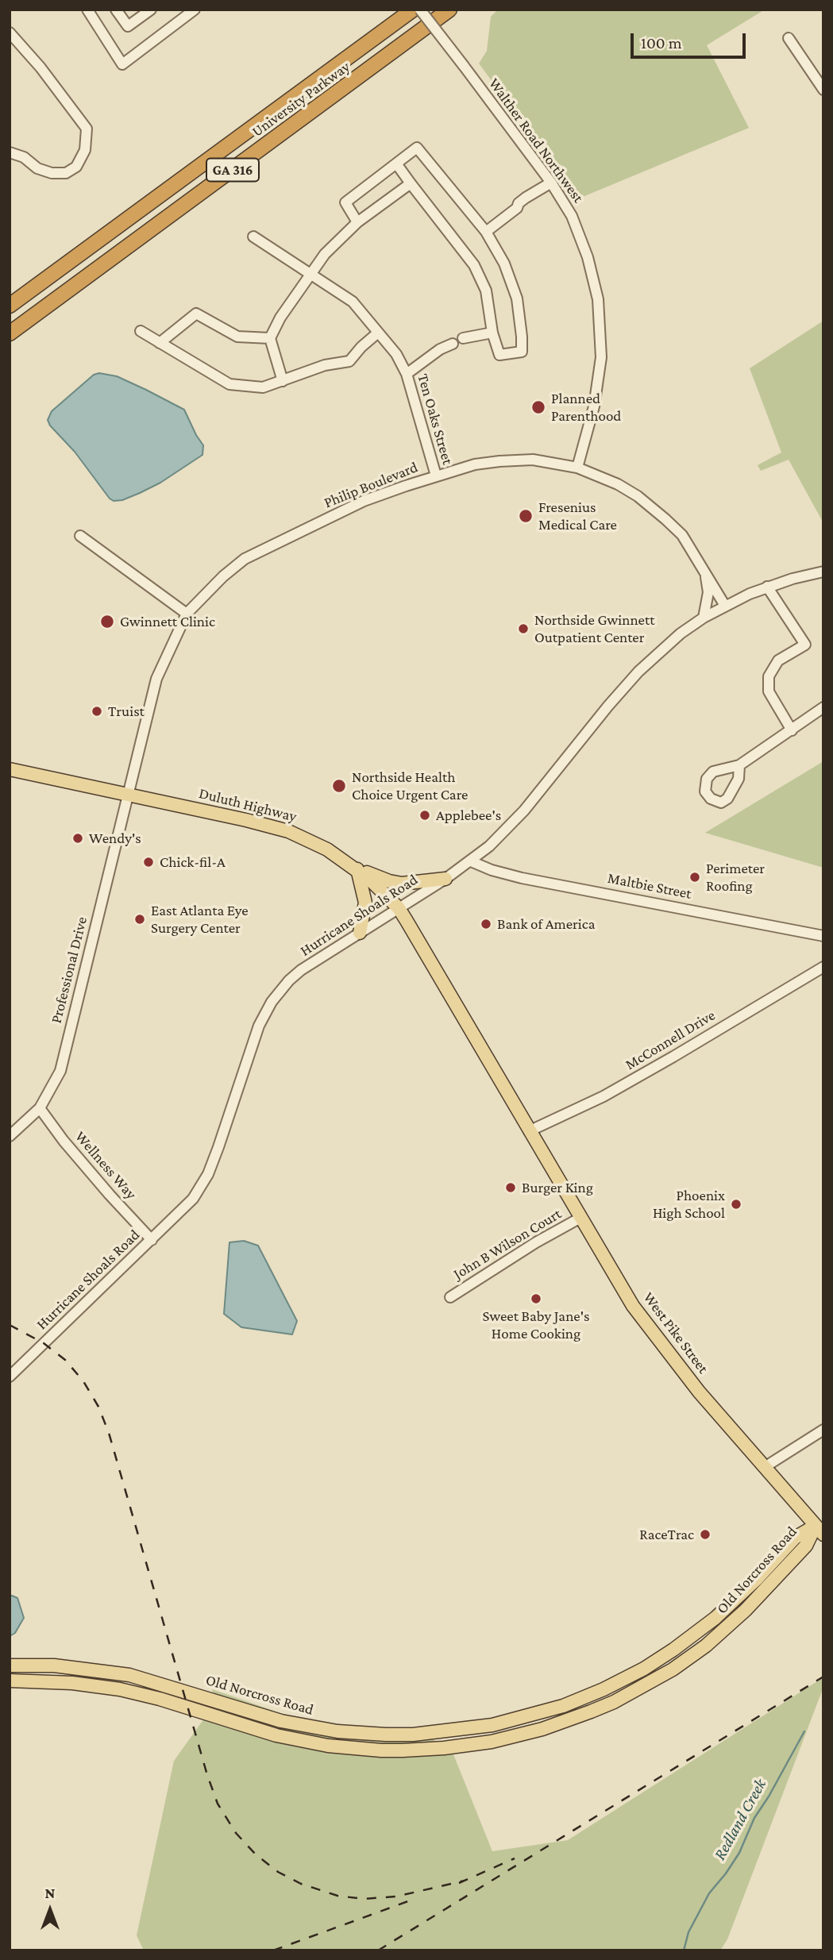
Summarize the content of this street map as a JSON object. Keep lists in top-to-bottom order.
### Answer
{
  "streets": {
    "highway": ["University Parkway", "GA 316"],
    "main road": ["Duluth Highway", "West Pike Street", "Old Norcross Road"],
    "street": [
      "Walther Road Northwest",
      "Ten Oaks Street",
      "Philip Boulevard",
      "Maltbie Street",
      "Hurricane Shoals Road",
      "Professional Drive",
      "McConnell Drive",
      "Wellness Way",
      "John B Wilson Court"
    ]
  },
  "crossings": [
    ["Walther Road Northwest", "Philip Boulevard"],
    ["Ten Oaks Street", "Philip Boulevard"],
    ["Philip Boulevard", "Duluth Highway"],
    ["Philip Boulevard", "Hurricane Shoals Road"],
    ["Philip Boulevard", "Professional Drive"],
    ["Duluth Highway", "Hurricane Shoals Road"],
    ["Duluth Highway", "Professional Drive"],
    ["Duluth Highway", "McConnell Drive"],
    ["Duluth Highway", "West Pike Street"],
    ["Maltbie Street", "Hurricane Shoals Road"],
    ["Hurricane Shoals Road", "Wellness Way"],
    ["Professional Drive", "Wellness Way"],
    ["McConnell Drive", "West Pike Street"],
    ["John B Wilson Court", "West Pike Street"],
    ["West Pike Street", "Old Norcross Road"]
  ],
  "water": ["Redland Creek"],
  "places": [
    "Planned Parenthood",
    "Fresenius Medical Care",
    "Gwinnett Clinic",
    "Northside Gwinnett Outpatient Center",
    "Truist",
    "Northside Health Choice Urgent Care",
    "Applebee's",
    "Wendy's",
    "Chick-fil-A",
    "Perimeter Roofing",
    "East Atlanta Eye Surgery Center",
    "Bank of America",
    "Burger King",
    "Phoenix High School",
    "Sweet Baby Jane's Home Cooking",
    "RaceTrac"
  ],
  "scale_bar": "100 m",
  "north": "top"
}
